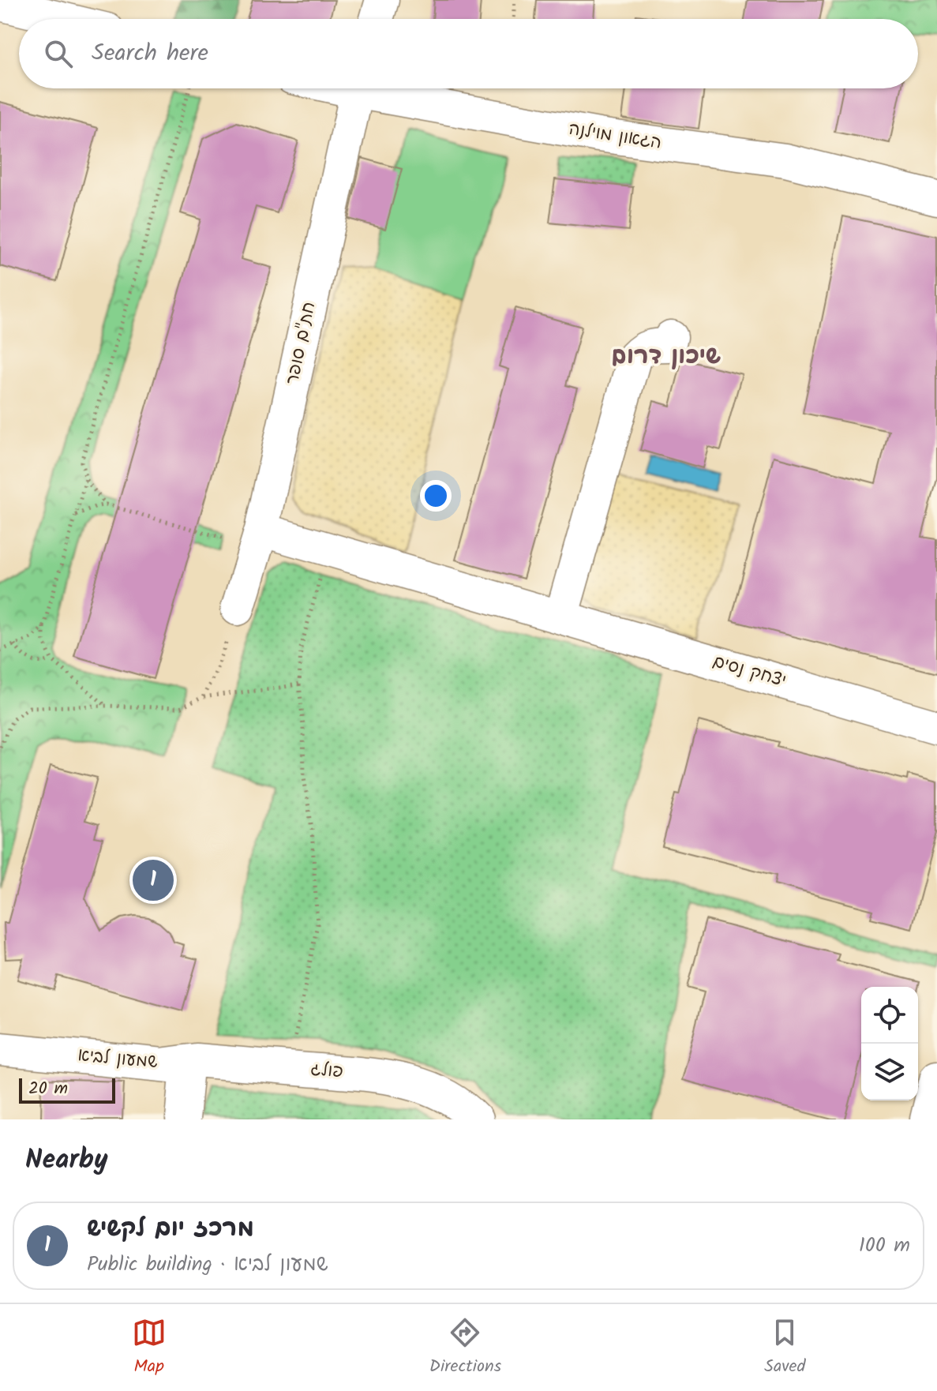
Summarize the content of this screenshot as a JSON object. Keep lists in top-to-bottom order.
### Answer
{
  "streets": {
    "street": [
      "הגאון מוילנה",
      "חת\"ם סופר",
      "יצחק נסים",
      "שמעון לביא",
      "פולג"
    ]
  },
  "crossings": [
    ["חת\"ם סופר", "יצחק נסים"],
    ["שמעון לביא", "פולג"]
  ],
  "districts": ["שיכון דרום"],
  "scale_bar": "20 m",
  "page": {
    "search": "Search here",
    "pins": "1",
    "scale": "20 m",
    "heading": "Nearby",
    "list": [
      {
        "mark": "1",
        "name": "מרכז יום לקשיש",
        "note": "Public building · שמעון לביא",
        "value": "100 m"
      }
    ],
    "nav": ["Map", "Directions", "Saved"]
  }
}
